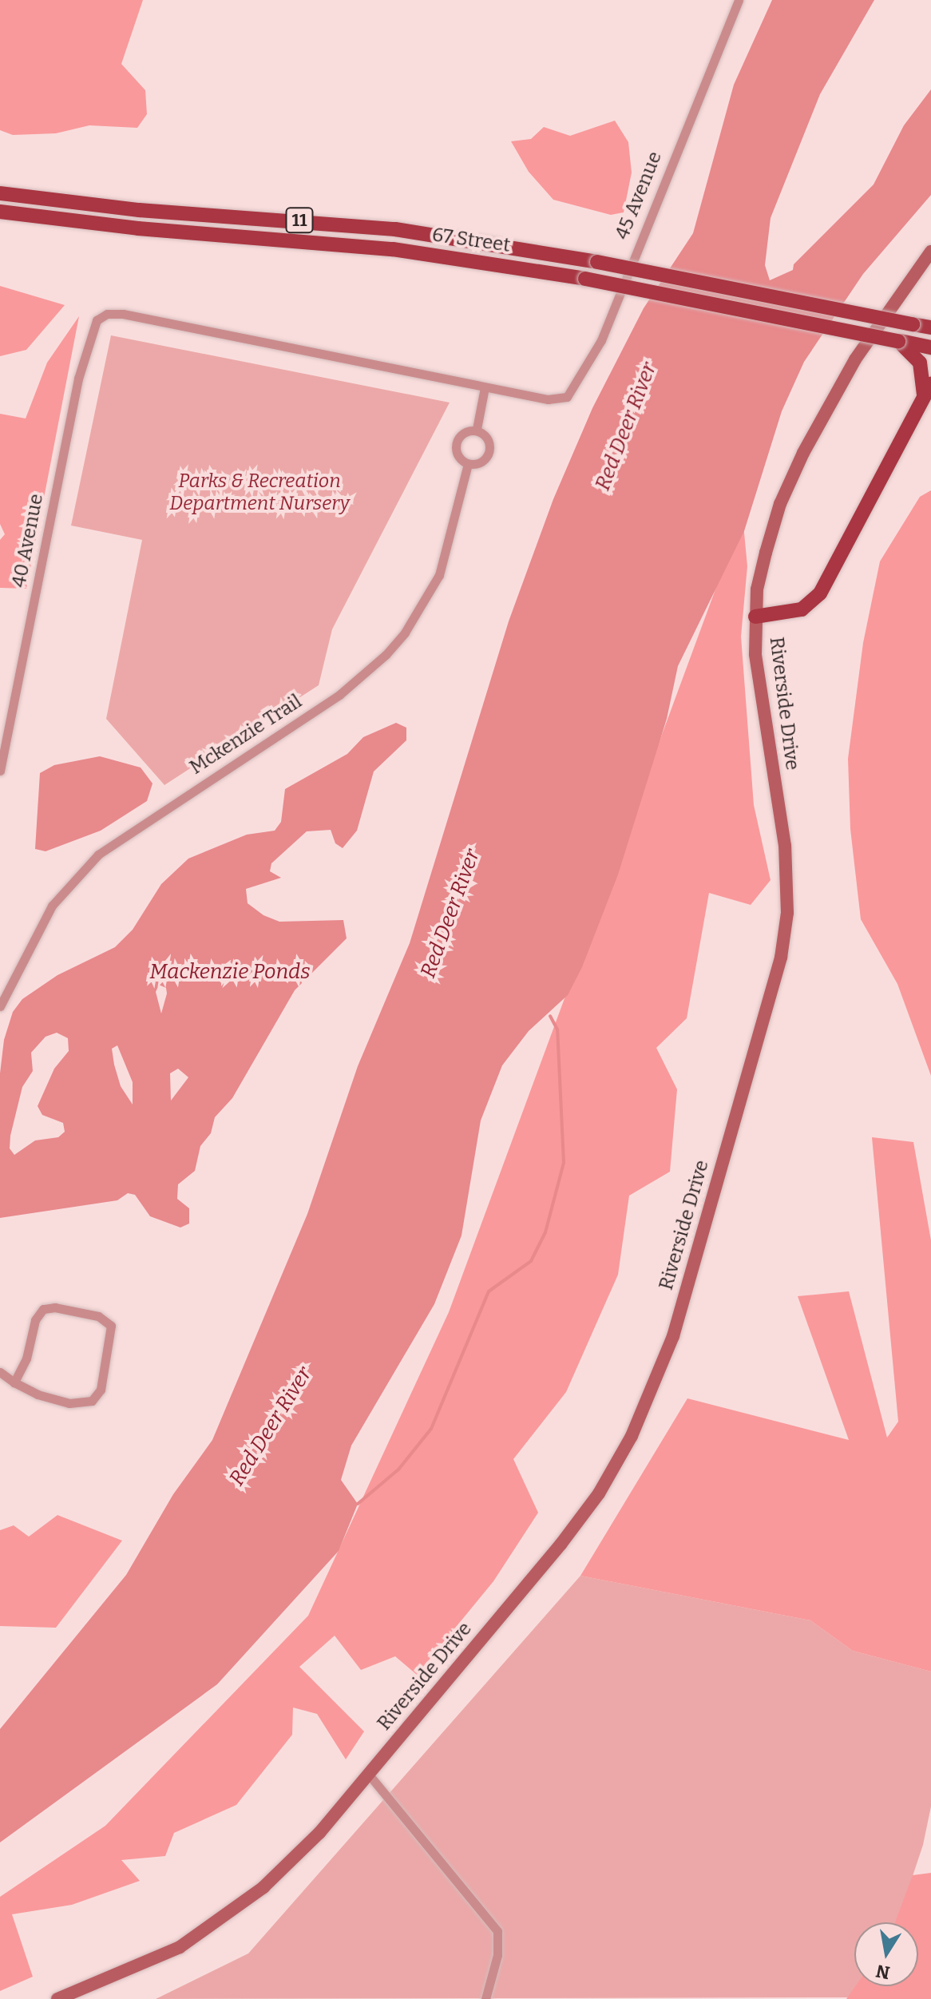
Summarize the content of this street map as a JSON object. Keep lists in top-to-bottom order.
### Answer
{
  "streets": {
    "main road": ["11", "67 Street", "Riverside Drive"],
    "street": ["45 Avenue", "40 Avenue", "Mckenzie Trail"]
  },
  "crossings": [
    ["45 Avenue", "40 Avenue"]
  ],
  "water": ["Red Deer River", "Mackenzie Ponds"],
  "parks": ["Parks & Recreation Department Nursery"],
  "north": "bottom"
}
